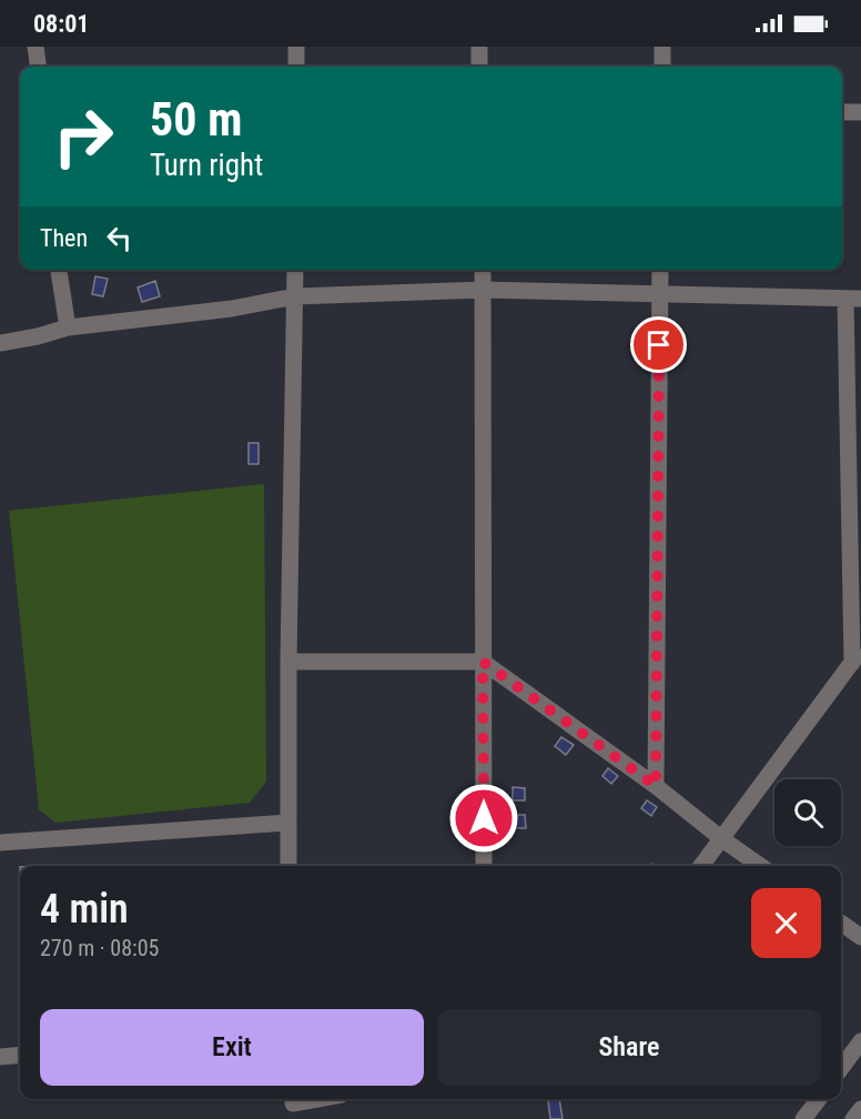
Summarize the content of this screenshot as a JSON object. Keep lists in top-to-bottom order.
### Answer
{
  "page": {
    "status": "08:01",
    "turn": ["50 m", "Turn right"],
    "then": "Then",
    "heading": ["4 min", "270 m · 08:05"],
    "buttons": ["Exit", "Share"]
  }
}
